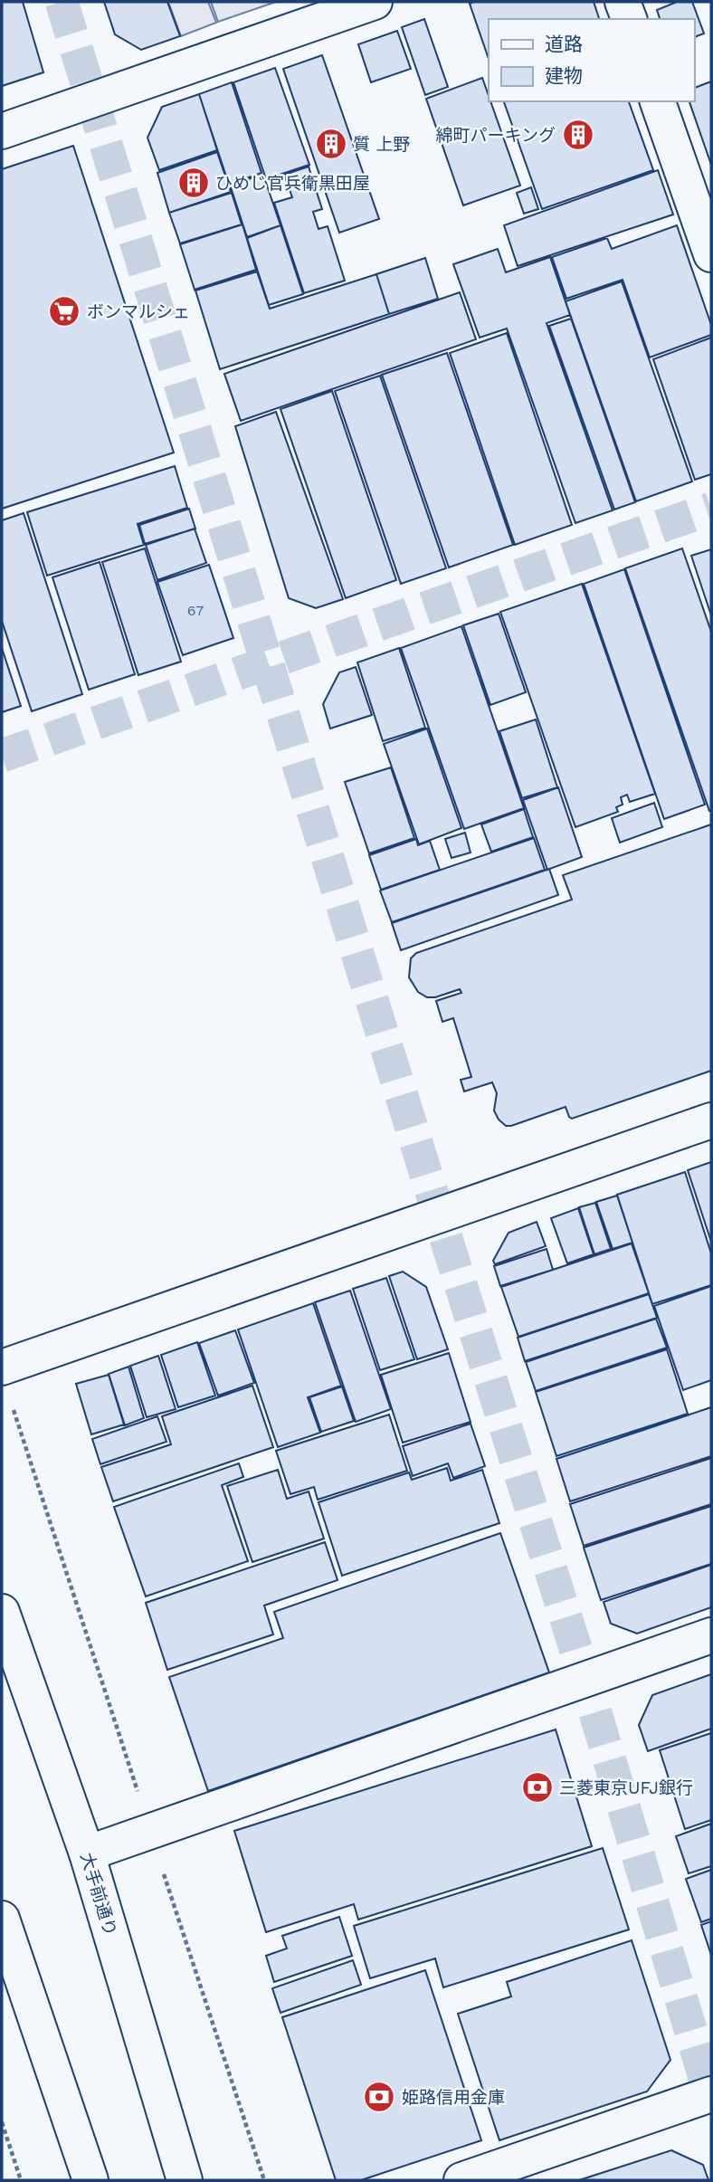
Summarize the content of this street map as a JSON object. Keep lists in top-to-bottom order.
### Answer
{
  "streets": {
    "street": ["大手前通り"]
  },
  "places": {
    "building": ["綿町パーキング", "質 上野", "ひめじ官兵衛黒田屋"],
    "supermarket": ["ボンマルシェ"],
    "bank": ["三菱東京UFJ銀行", "姫路信用金庫"]
  },
  "house_numbers": ["67"],
  "legend": ["道路", "建物"]
}
